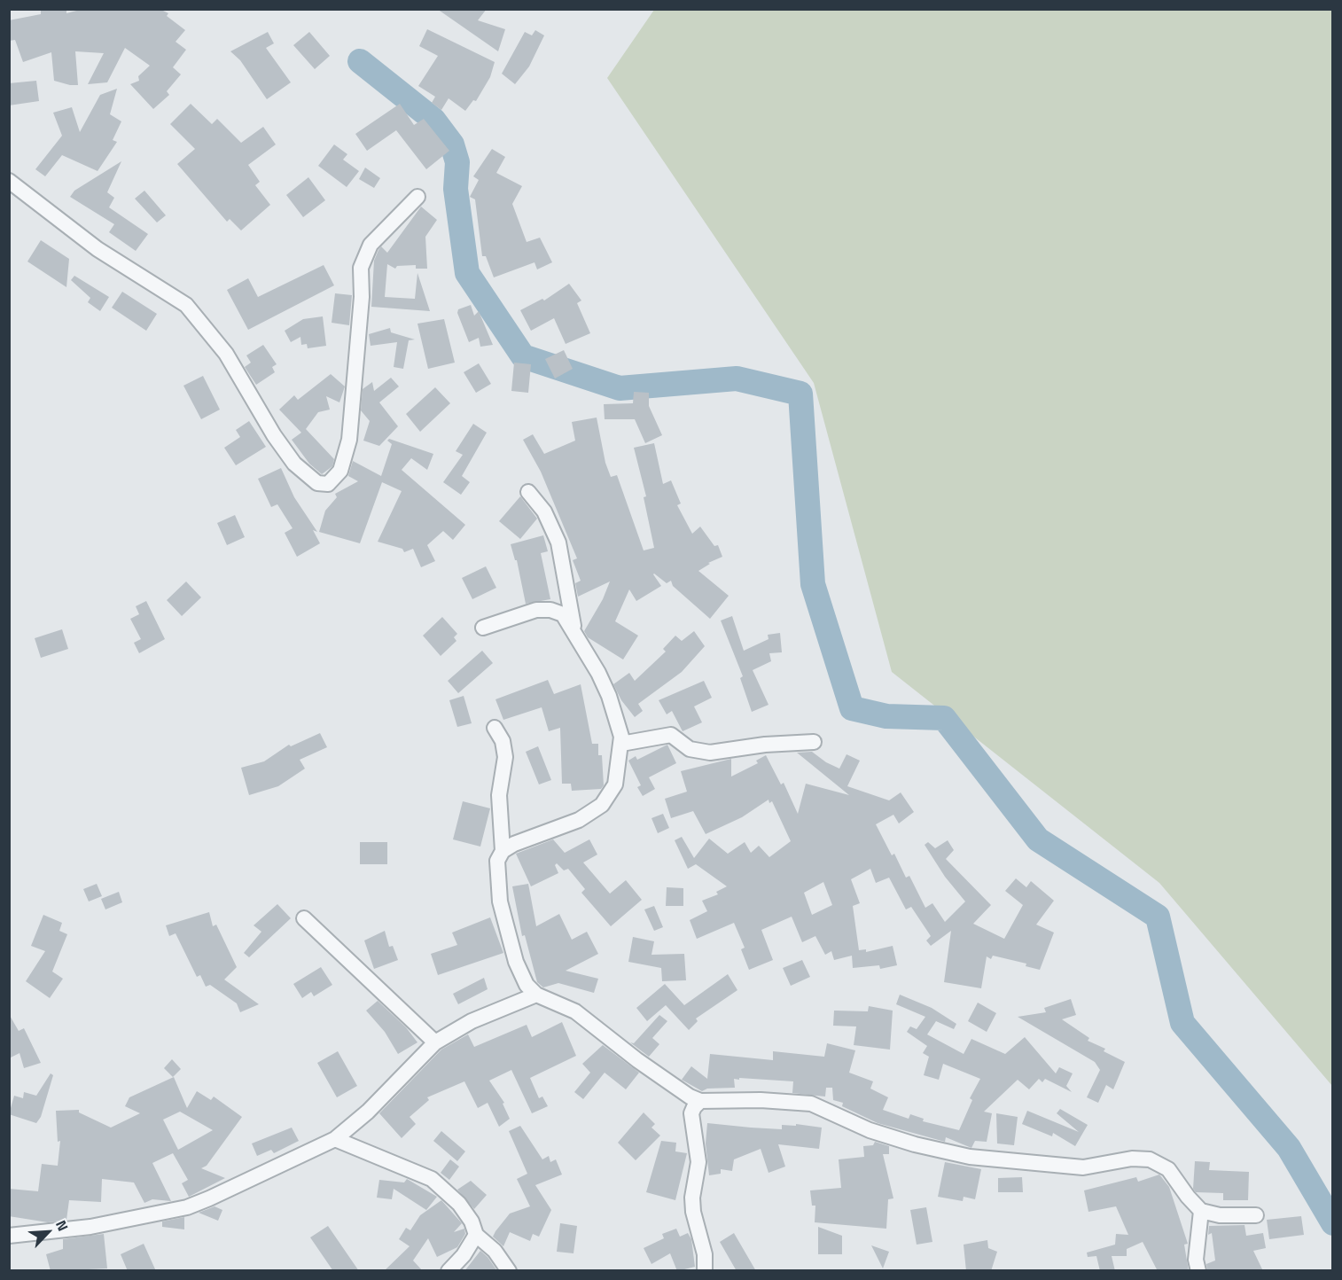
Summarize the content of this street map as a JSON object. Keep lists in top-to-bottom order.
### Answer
{
  "north": "top right"
}
